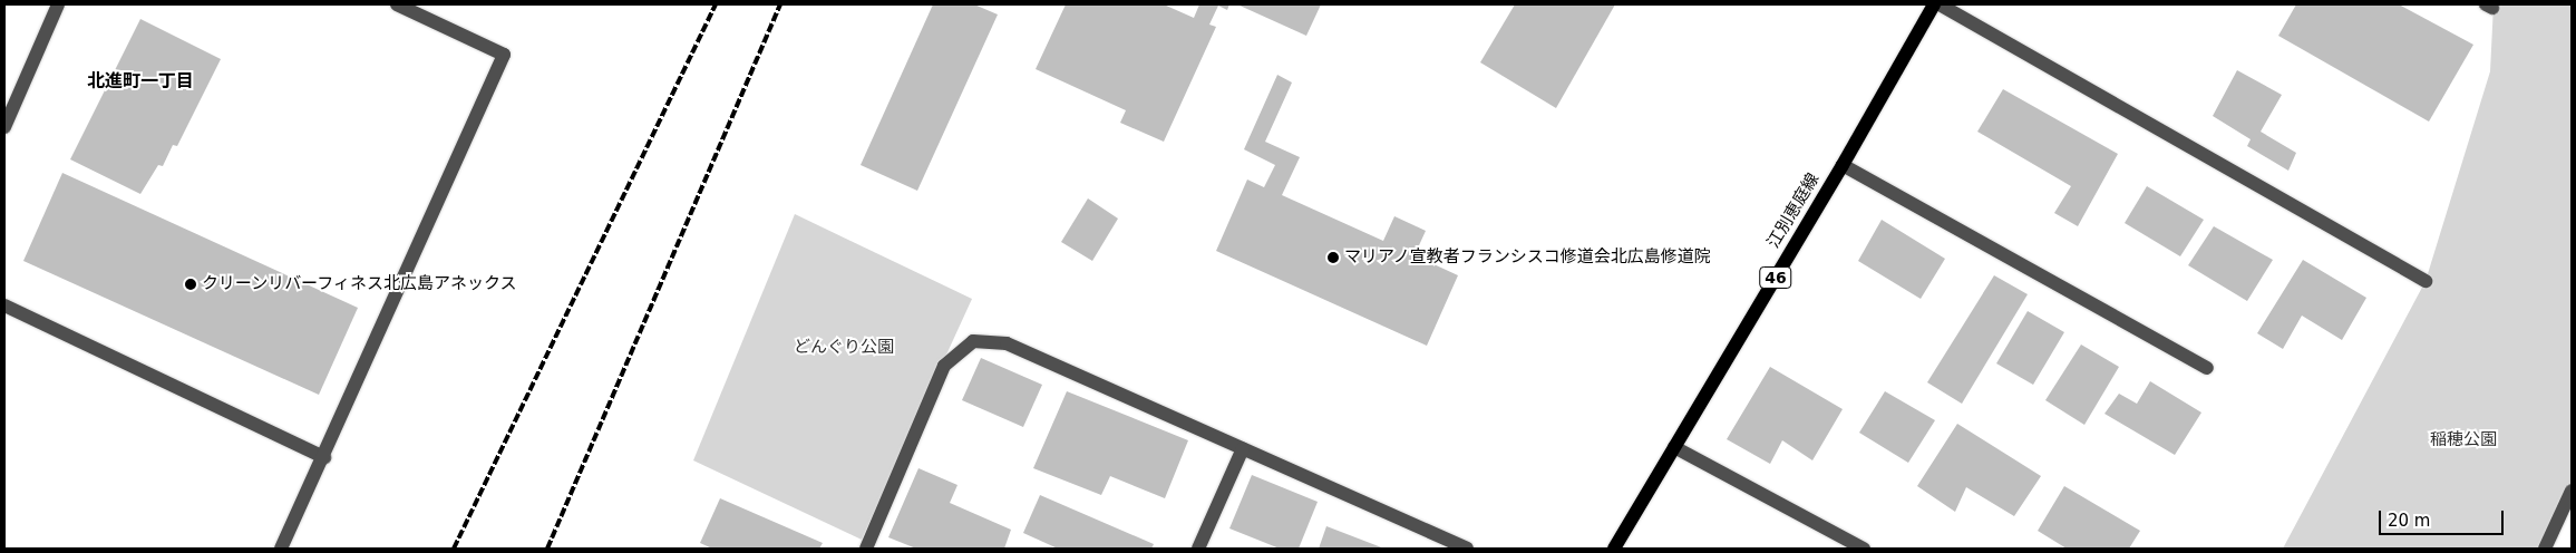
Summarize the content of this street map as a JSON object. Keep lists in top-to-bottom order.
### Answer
{
  "streets": {
    "main road": ["江別恵庭線", "46"]
  },
  "districts": ["北進町一丁目"],
  "parks": ["どんぐり公園", "稲穂公園"],
  "places": ["マリアノ宣教者フランシスコ修道会北広島修道院", "クリーンリバーフィネス北広島アネックス"],
  "scale_bar": "20 m"
}
